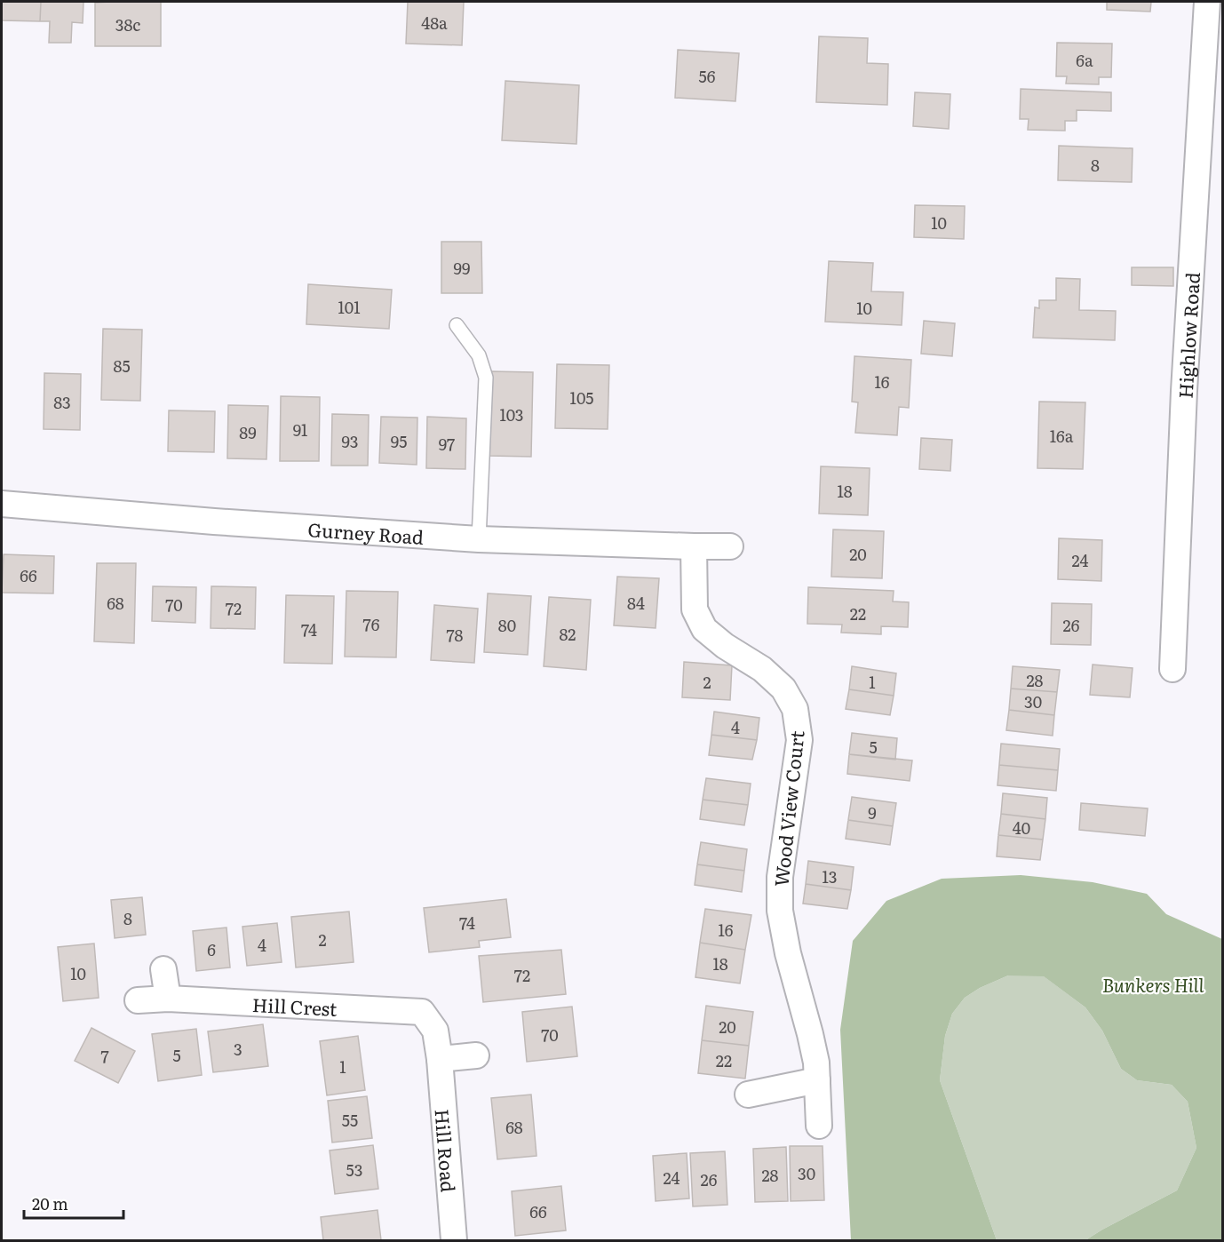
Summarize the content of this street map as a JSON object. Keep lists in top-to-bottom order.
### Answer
{
  "streets": {
    "street": [
      "Highlow Road",
      "Gurney Road",
      "Wood View Court",
      "Hill Crest",
      "Hill Road"
    ]
  },
  "crossings": [
    ["Gurney Road", "Wood View Court"],
    ["Hill Crest", "Hill Road"]
  ],
  "parks": ["Bunkers Hill"],
  "house_numbers": [
    "48a",
    "38c",
    "6a",
    "56",
    "8",
    "10",
    "99",
    "101",
    "10",
    "85",
    "16",
    "105",
    "83",
    "103",
    "91",
    "89",
    "16a",
    "93",
    "95",
    "97",
    "18",
    "20",
    "24",
    "66",
    "68",
    "84",
    "70",
    "72",
    "22",
    "76",
    "80",
    "26",
    "74",
    "82",
    "78",
    "28",
    "2",
    "1",
    "30",
    "4",
    "5",
    "9",
    "40",
    "13",
    "8",
    "74",
    "16",
    "2",
    "4",
    "6",
    "18",
    "10",
    "72",
    "20",
    "70",
    "3",
    "5",
    "7",
    "22",
    "1",
    "55",
    "68",
    "53",
    "30",
    "28",
    "24",
    "26",
    "66"
  ],
  "scale_bar": "20 m"
}
